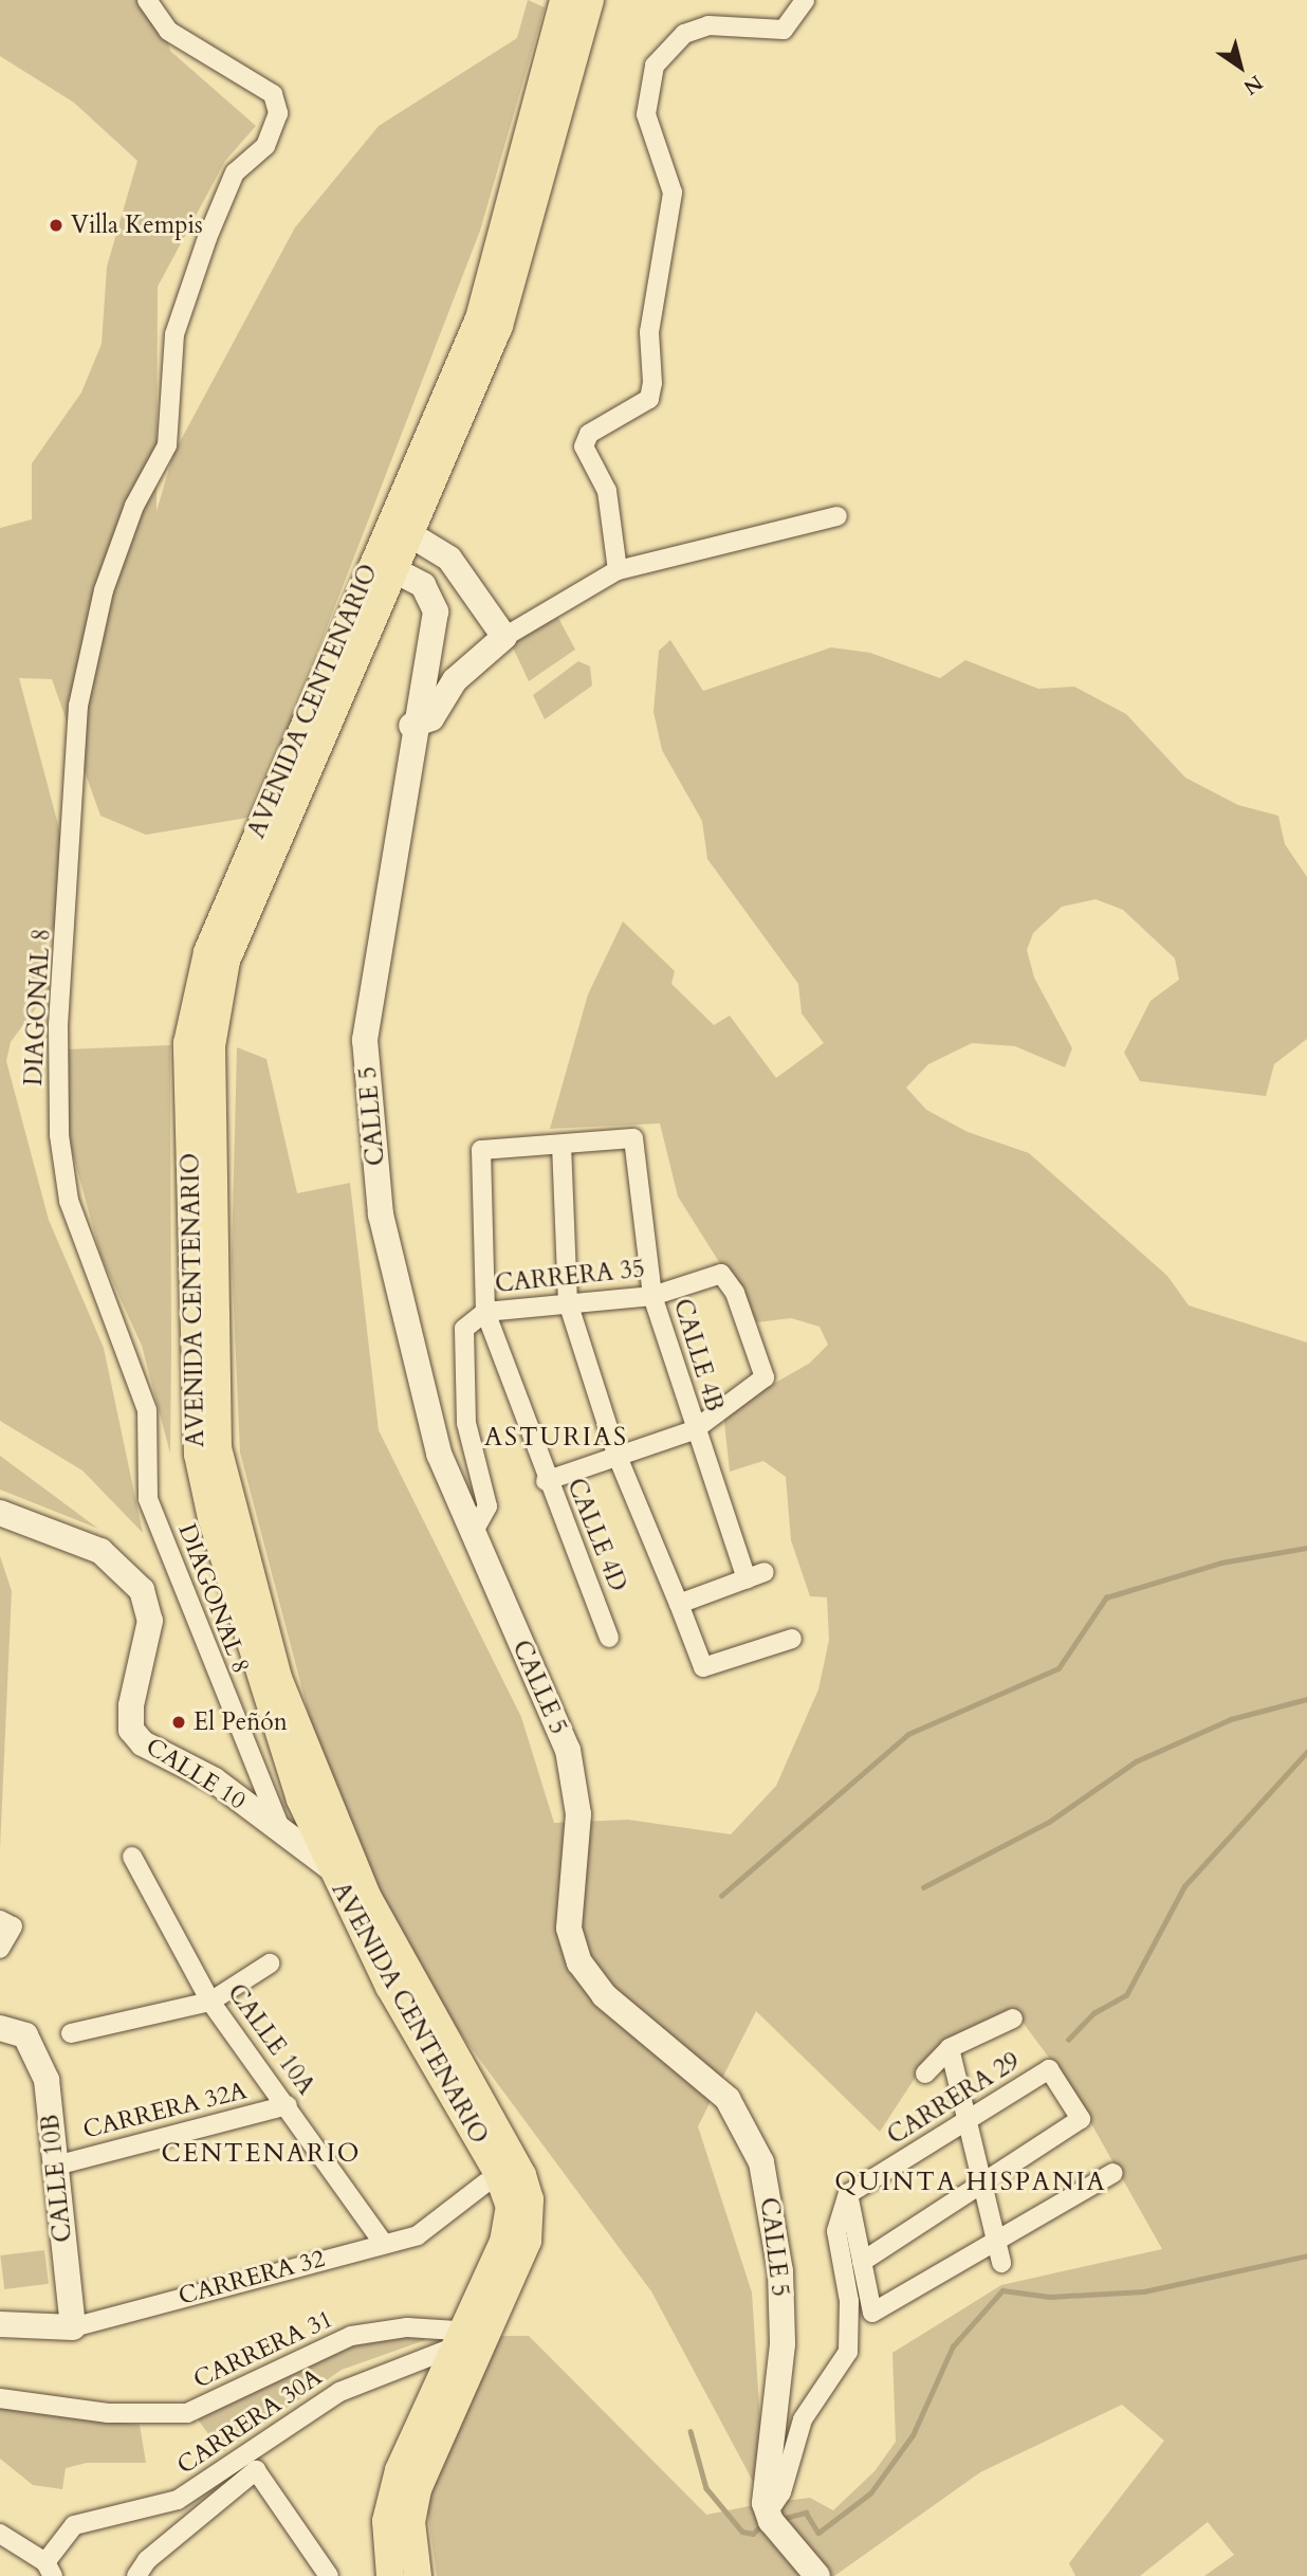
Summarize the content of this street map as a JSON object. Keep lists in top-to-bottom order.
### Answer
{
  "streets": {
    "main road": ["AVENIDA CENTENARIO"],
    "street": [
      "DIAGONAL 8",
      "CALLE 5",
      "CARRERA 35",
      "CALLE 4B",
      "CALLE 4D",
      "CALLE 10",
      "CALLE 10A",
      "CARRERA 29",
      "CARRERA 32A",
      "CALLE 10B",
      "CARRERA 32",
      "CARRERA 31",
      "CARRERA 30A"
    ]
  },
  "crossings": [
    ["AVENIDA CENTENARIO", "CALLE 5"],
    ["AVENIDA CENTENARIO", "CALLE 10"],
    ["AVENIDA CENTENARIO", "CARRERA 31"],
    ["AVENIDA CENTENARIO", "CARRERA 30A"],
    ["DIAGONAL 8", "CALLE 10"],
    ["CALLE 5", "CARRERA 35"],
    ["CARRERA 35", "CALLE 4B"],
    ["CARRERA 35", "CALLE 4D"],
    ["CALLE 4B", "CALLE 4D"],
    ["CALLE 10A", "CARRERA 32A"],
    ["CALLE 10A", "CARRERA 32"],
    ["CARRERA 32A", "CALLE 10B"],
    ["CALLE 10B", "CARRERA 32"],
    ["CARRERA 31", "CARRERA 30A"]
  ],
  "districts": ["ASTURIAS", "CENTENARIO", "QUINTA HISPANIA"],
  "places": ["Villa Kempis", "El Peñón"],
  "north": "bottom right"
}
